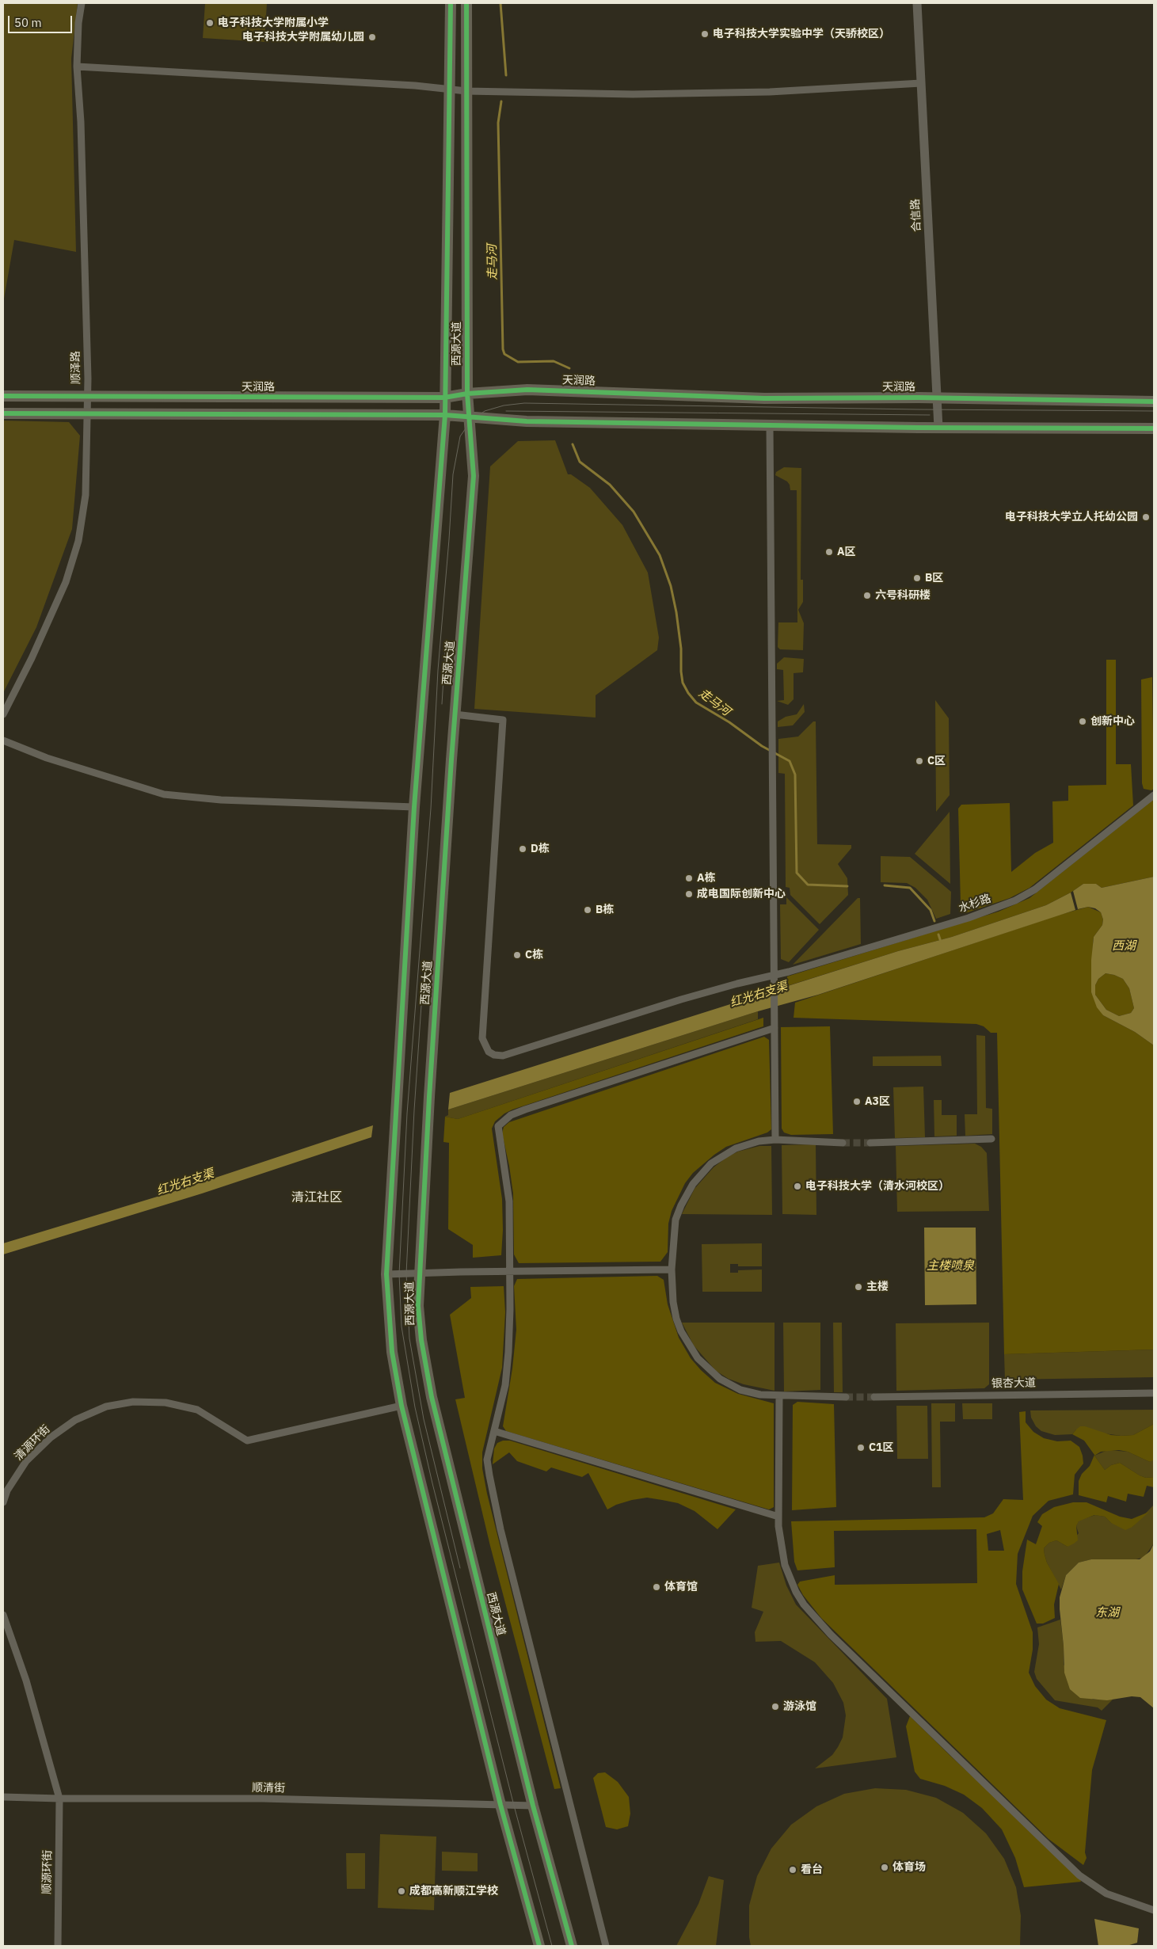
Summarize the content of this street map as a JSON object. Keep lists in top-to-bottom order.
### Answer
{
  "streets": {
    "main road": ["西源大道", "天润路"],
    "street": [
      "合信路",
      "顺泽路",
      "水杉路",
      "银杏大道",
      "清源环街",
      "顺清街",
      "顺源环街"
    ]
  },
  "crossings": [
    ["合信路", "天润路"],
    ["西源大道", "天润路"],
    ["西源大道", "水杉路"],
    ["西源大道", "清源环街"],
    ["西源大道", "顺清街"],
    ["顺泽路", "天润路"],
    ["顺清街", "顺源环街"]
  ],
  "districts": ["清江社区"],
  "water": [
    "走马河",
    "西湖",
    "红光右支渠",
    "主楼喷泉",
    "东湖"
  ],
  "places": [
    "电子科技大学附属小学",
    "电子科技大学实验中学（天骄校区）",
    "电子科技大学附属幼儿园",
    "电子科技大学立人托幼公园",
    "A区",
    "B区",
    "六号科研楼",
    "创新中心",
    "C区",
    "D栋",
    "A栋",
    "成电国际创新中心",
    "B栋",
    "C栋",
    "A3区",
    "电子科技大学（清水河校区）",
    "主楼",
    "C1区",
    "体育馆",
    "游泳馆",
    "体育场",
    "看台",
    "成都高新顺江学校"
  ],
  "scale_bar": "50 m"
}
